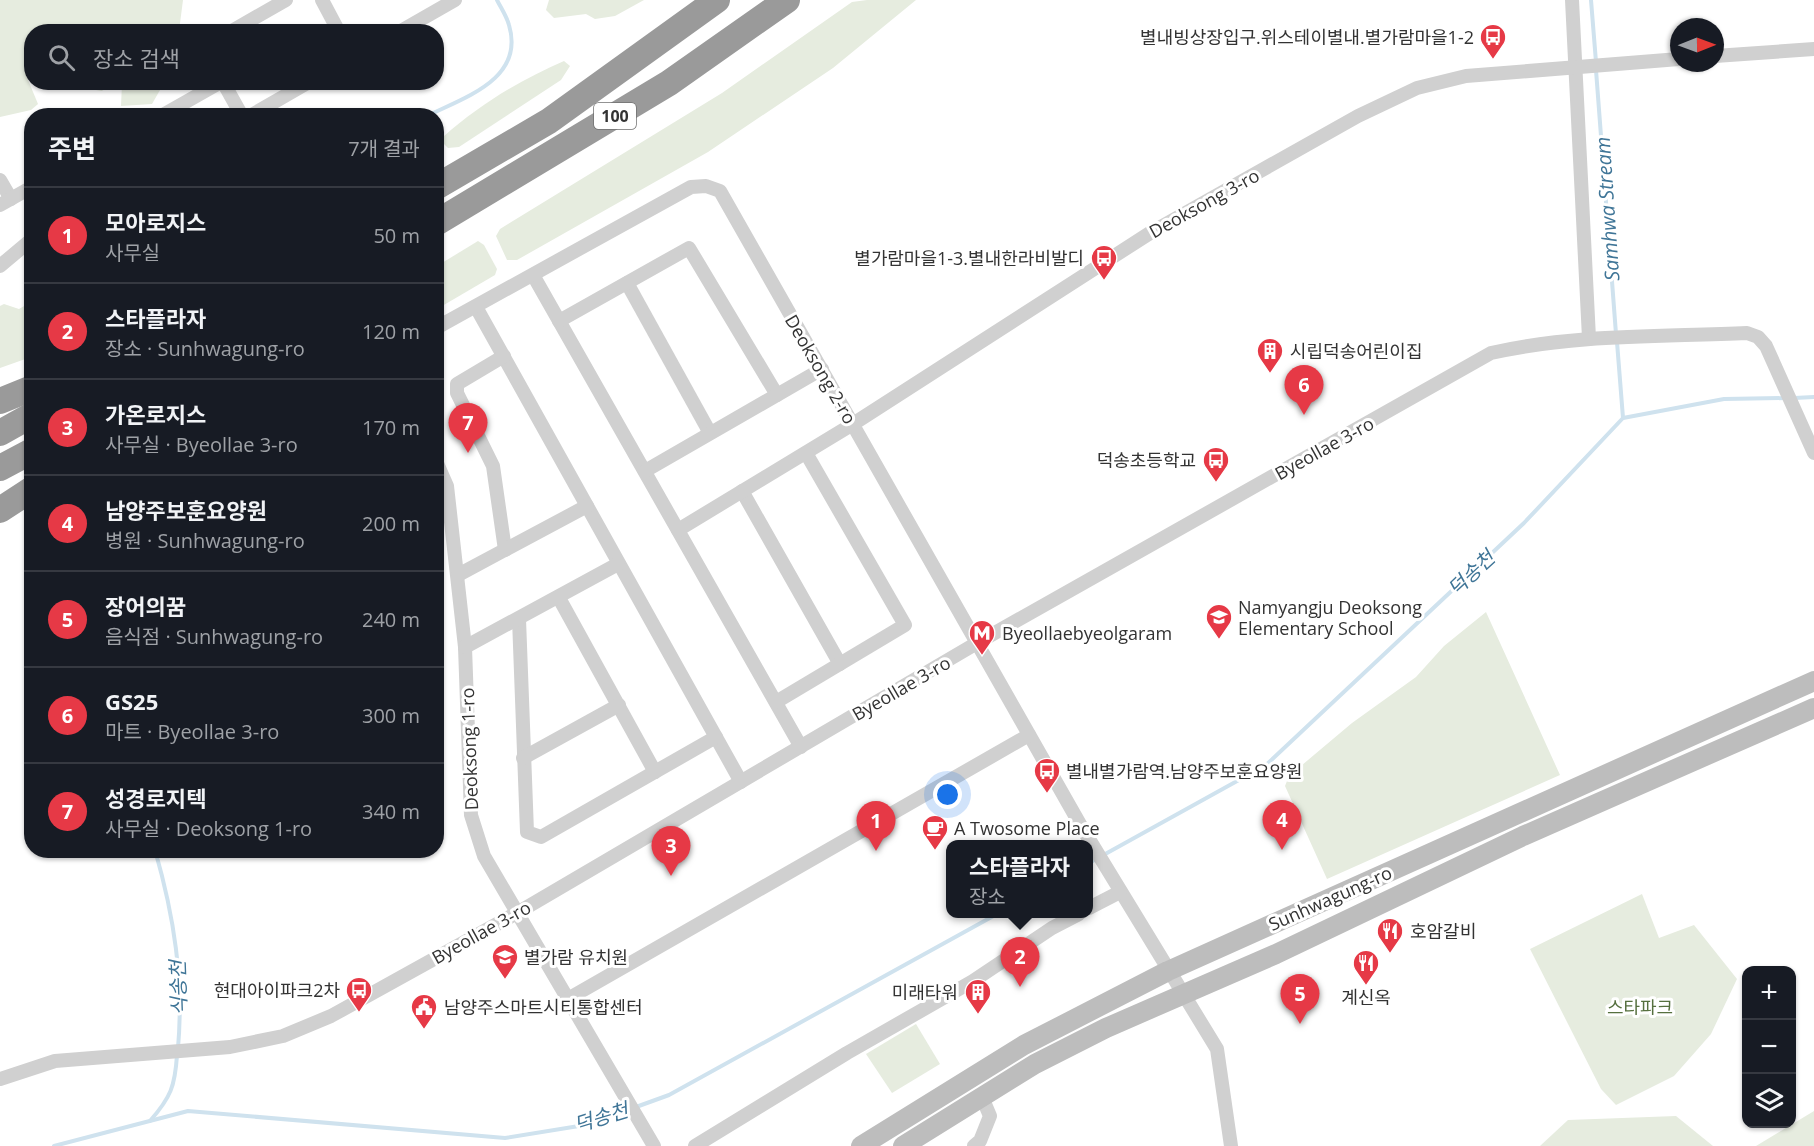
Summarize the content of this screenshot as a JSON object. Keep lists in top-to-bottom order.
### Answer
{
  "streets": {
    "highway": ["100"],
    "street": [
      "Deoksong 3-ro",
      "Deoksong 2-ro",
      "Byeollae 3-ro",
      "Deoksong 1-ro",
      "Sunhwagung-ro"
    ]
  },
  "crossings": [
    ["Deoksong 3-ro", "Deoksong 2-ro"],
    ["Deoksong 2-ro", "Byeollae 3-ro"],
    ["Byeollae 3-ro", "Deoksong 1-ro"]
  ],
  "water": ["Samhwa Stream", "덕송천", "식송천"],
  "parks": ["스타파크"],
  "places": {
    "bus stop": [
      "별내빙상장입구.위스테이별내.별가람마을1-2",
      "별가람마을1-3.별내한라비발디",
      "덕송초등학교",
      "별내별가람역.남양주보훈요양원",
      "현대아이파크2차"
    ],
    "building": ["시립덕송어린이집", "미래타워"],
    "school or university": ["Namyangju Deoksong Elementary School", "별가람 유치원"],
    "metro station": ["Byeollaebyeolgaram"],
    "cafe": ["A Twosome Place"],
    "restaurant": ["호암갈비", "계신옥"],
    "public building": ["남양주스마트시티통합센터"]
  },
  "north": "right",
  "page": {
    "search": "장소 검색",
    "heading": ["주변", "7개 결과"],
    "list": [
      {
        "mark": "1",
        "name": "모아로지스",
        "note": "사무실",
        "value": "50 m"
      },
      {
        "mark": "2",
        "name": "스타플라자",
        "note": "장소 · Sunhwagung-ro",
        "value": "120 m"
      },
      {
        "mark": "3",
        "name": "가온로지스",
        "note": "사무실 · Byeollae 3-ro",
        "value": "170 m"
      },
      {
        "mark": "4",
        "name": "남양주보훈요양원",
        "note": "병원 · Sunhwagung-ro",
        "value": "200 m"
      },
      {
        "mark": "5",
        "name": "장어의꿈",
        "note": "음식점 · Sunhwagung-ro",
        "value": "240 m"
      },
      {
        "mark": "6",
        "name": "GS25",
        "note": "마트 · Byeollae 3-ro",
        "value": "300 m"
      },
      {
        "mark": "7",
        "name": "성경로지텍",
        "note": "사무실 · Deoksong 1-ro",
        "value": "340 m"
      }
    ],
    "pins": [
      "6",
      "7",
      "4",
      "1",
      "3",
      "2",
      "5"
    ],
    "popup": ["스타플라자", "장소"],
    "map_buttons": ["+", "−"]
  }
}
